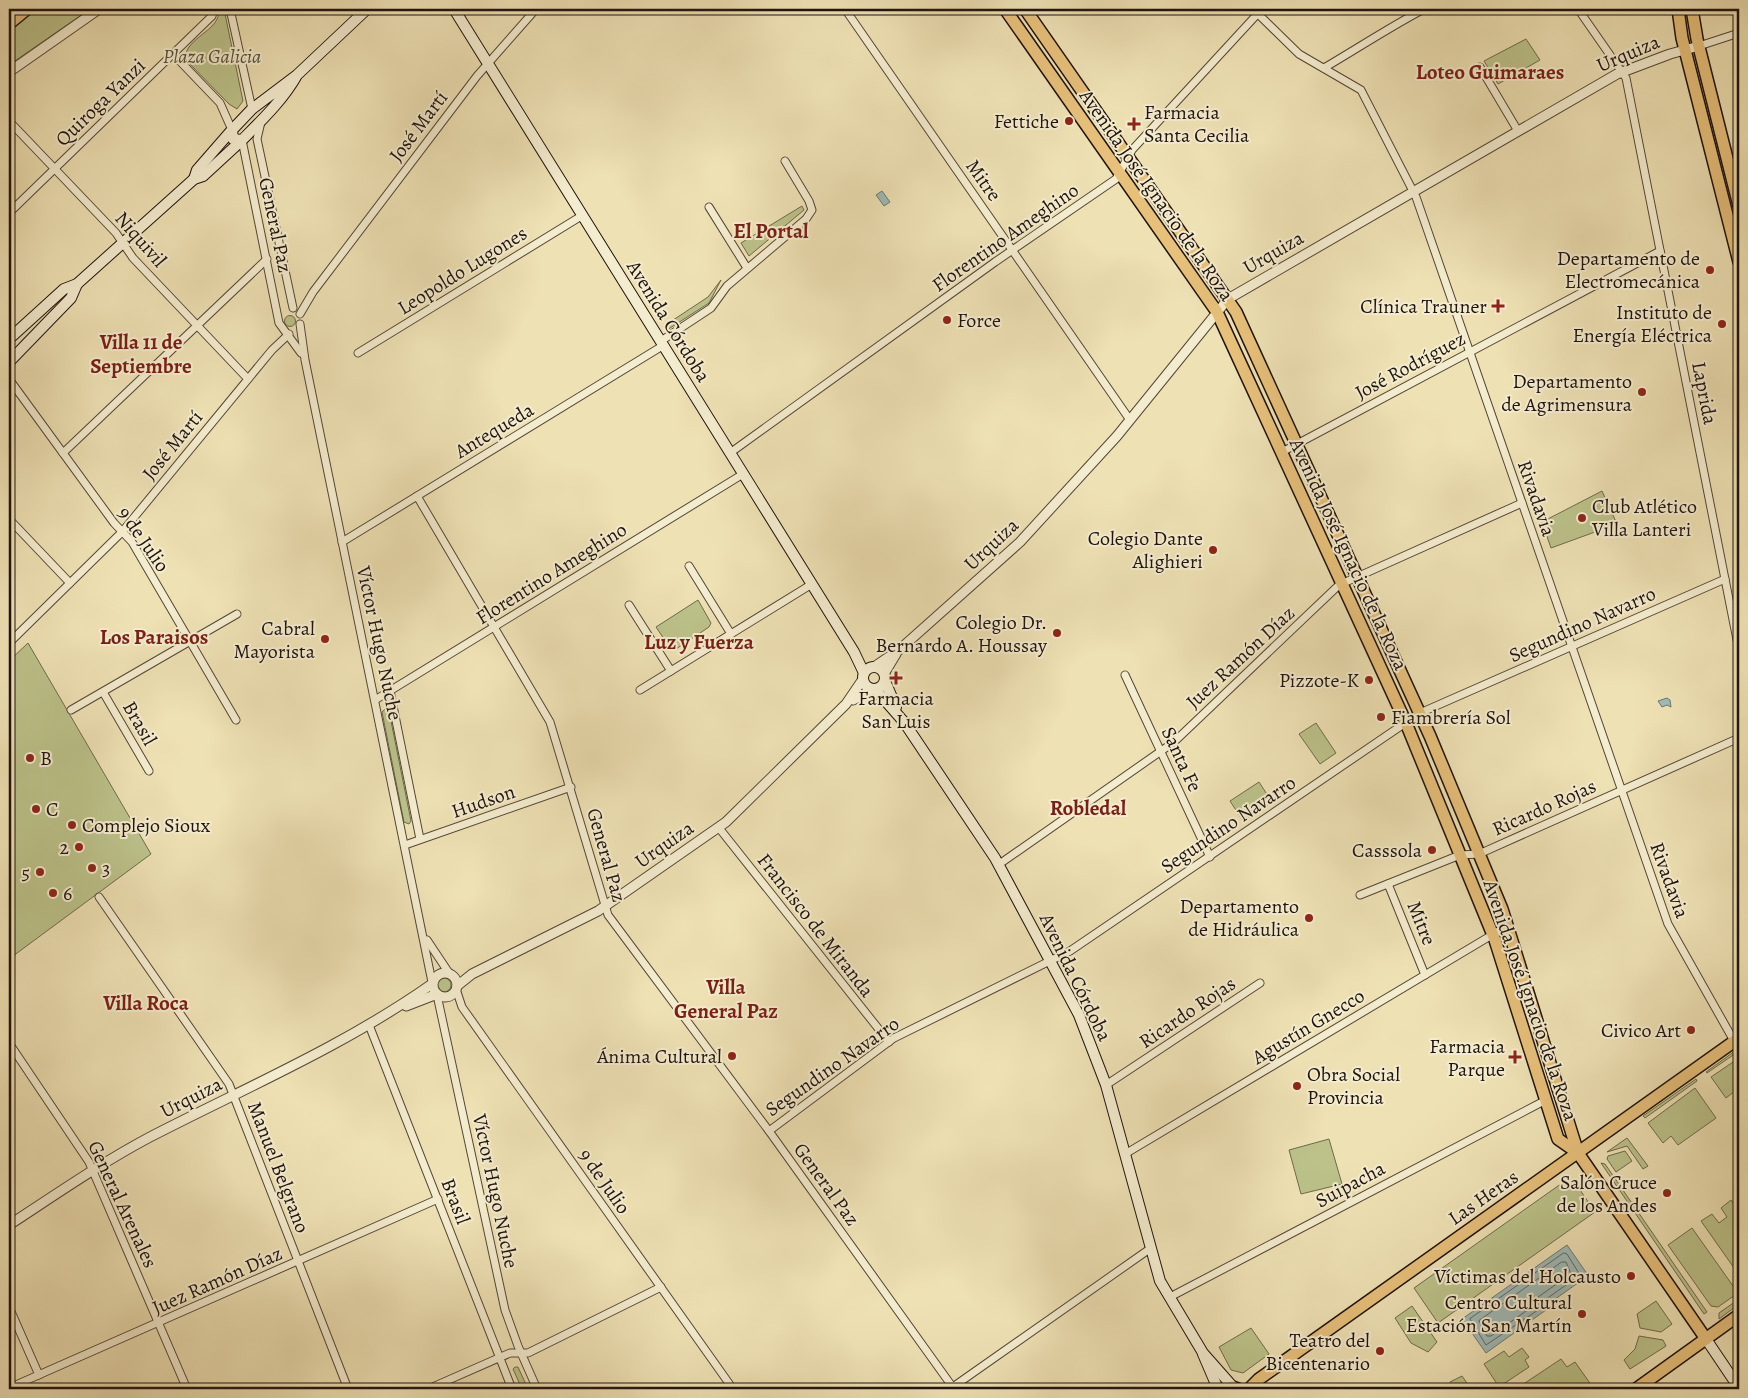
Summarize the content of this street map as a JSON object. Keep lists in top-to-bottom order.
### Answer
{
  "streets": {
    "main road": ["Avenida José Ignacio de la Roza", "Avenida Córdoba", "Las Heras"],
    "street": [
      "Urquiza",
      "Quiroga Yanzi",
      "José Martí",
      "Mitre",
      "General Paz",
      "Florentino Ameghino",
      "Niquivil",
      "Leopoldo Lugones",
      "José Rodríguez",
      "Laprida",
      "Antequeda",
      "Rivadavia",
      "9 de Julio",
      "Segundino Navarro",
      "Víctor Hugo Nuche",
      "Juez Ramón Díaz",
      "Brasil",
      "Santa Fe",
      "Hudson",
      "Ricardo Rojas",
      "Francisco de Miranda",
      "Agustín Gnecco",
      "Manuel Belgrano",
      "Suipacha",
      "General Arenales"
    ]
  },
  "crossings": [
    ["Urquiza", "Mitre"],
    ["Urquiza", "Avenida José Ignacio de la Roza"],
    ["Urquiza", "General Paz"],
    ["Urquiza", "Avenida Córdoba"],
    ["Urquiza", "Laprida"],
    ["Urquiza", "Rivadavia"],
    ["Urquiza", "9 de Julio"],
    ["Urquiza", "Víctor Hugo Nuche"],
    ["Urquiza", "Brasil"],
    ["Urquiza", "Francisco de Miranda"],
    ["Urquiza", "Manuel Belgrano"],
    ["Urquiza", "General Arenales"],
    ["Quiroga Yanzi", "Niquivil"],
    ["José Martí", "General Paz"],
    ["José Martí", "Niquivil"],
    ["José Martí", "Avenida Córdoba"],
    ["José Martí", "9 de Julio"],
    ["José Martí", "Víctor Hugo Nuche"],
    ["Mitre", "Florentino Ameghino"],
    ["Mitre", "Ricardo Rojas"],
    ["Mitre", "Agustín Gnecco"],
    ["Avenida José Ignacio de la Roza", "Florentino Ameghino"],
    ["Avenida José Ignacio de la Roza", "José Rodríguez"],
    ["Avenida José Ignacio de la Roza", "Segundino Navarro"],
    ["Avenida José Ignacio de la Roza", "Juez Ramón Díaz"],
    ["Avenida José Ignacio de la Roza", "Ricardo Rojas"],
    ["Avenida José Ignacio de la Roza", "Agustín Gnecco"],
    ["Avenida José Ignacio de la Roza", "Suipacha"],
    ["Avenida José Ignacio de la Roza", "Las Heras"],
    ["General Paz", "Florentino Ameghino"],
    ["General Paz", "Antequeda"],
    ["General Paz", "Segundino Navarro"],
    ["General Paz", "Víctor Hugo Nuche"],
    ["General Paz", "Hudson"],
    ["Florentino Ameghino", "Avenida Córdoba"],
    ["Florentino Ameghino", "Rivadavia"],
    ["Florentino Ameghino", "Víctor Hugo Nuche"],
    ["Leopoldo Lugones", "Avenida Córdoba"],
    ["Avenida Córdoba", "Antequeda"],
    ["Avenida Córdoba", "Segundino Navarro"],
    ["Avenida Córdoba", "Juez Ramón Díaz"],
    ["Avenida Córdoba", "Ricardo Rojas"],
    ["Avenida Córdoba", "Agustín Gnecco"],
    ["Avenida Córdoba", "Suipacha"],
    ["José Rodríguez", "Laprida"],
    ["José Rodríguez", "Rivadavia"],
    ["Laprida", "Segundino Navarro"],
    ["Antequeda", "Víctor Hugo Nuche"],
    ["Rivadavia", "Segundino Navarro"],
    ["Rivadavia", "Juez Ramón Díaz"],
    ["Rivadavia", "Ricardo Rojas"],
    ["Rivadavia", "Las Heras"],
    ["9 de Julio", "Víctor Hugo Nuche"],
    ["Segundino Navarro", "Santa Fe"],
    ["Segundino Navarro", "Francisco de Miranda"],
    ["Víctor Hugo Nuche", "Hudson"],
    ["Juez Ramón Díaz", "Brasil"],
    ["Juez Ramón Díaz", "Santa Fe"],
    ["Juez Ramón Díaz", "Manuel Belgrano"],
    ["Juez Ramón Díaz", "General Arenales"]
  ],
  "districts": [
    "Loteo Guimaraes",
    "El Portal",
    "Villa 11 de Septiembre",
    "Los Paraisos",
    "Luz y Fuerza",
    "Robledal",
    "Villa General Paz",
    "Villa Roca"
  ],
  "parks": ["Plaza Galicia"],
  "places": {
    "other": [
      "Fettiche",
      "Departamento de Electromecánica",
      "Force",
      "Instituto de Energía Eléctrica",
      "Departamento de Agrimensura",
      "Club Atlético Villa Lanteri",
      "Colegio Dante Alighieri",
      "Colegio Dr. Bernardo A. Houssay",
      "Cabral Mayorista",
      "Pizzote-K",
      "Fiambrería Sol",
      "B",
      "C",
      "Complejo Sioux",
      "2",
      "Casssola",
      "3",
      "5",
      "6",
      "Departamento de Hidráulica",
      "Civico Art",
      "Ánima Cultural",
      "Obra Social Provincia",
      "Salón Cruce de los Andes",
      "Víctimas del Holcausto",
      "Centro Cultural Estación San Martín",
      "Teatro del Bicentenario"
    ],
    "health": [
      "Farmacia Santa Cecilia",
      "Clínica Trauner",
      "Farmacia San Luis",
      "Farmacia Parque"
    ]
  }
}
